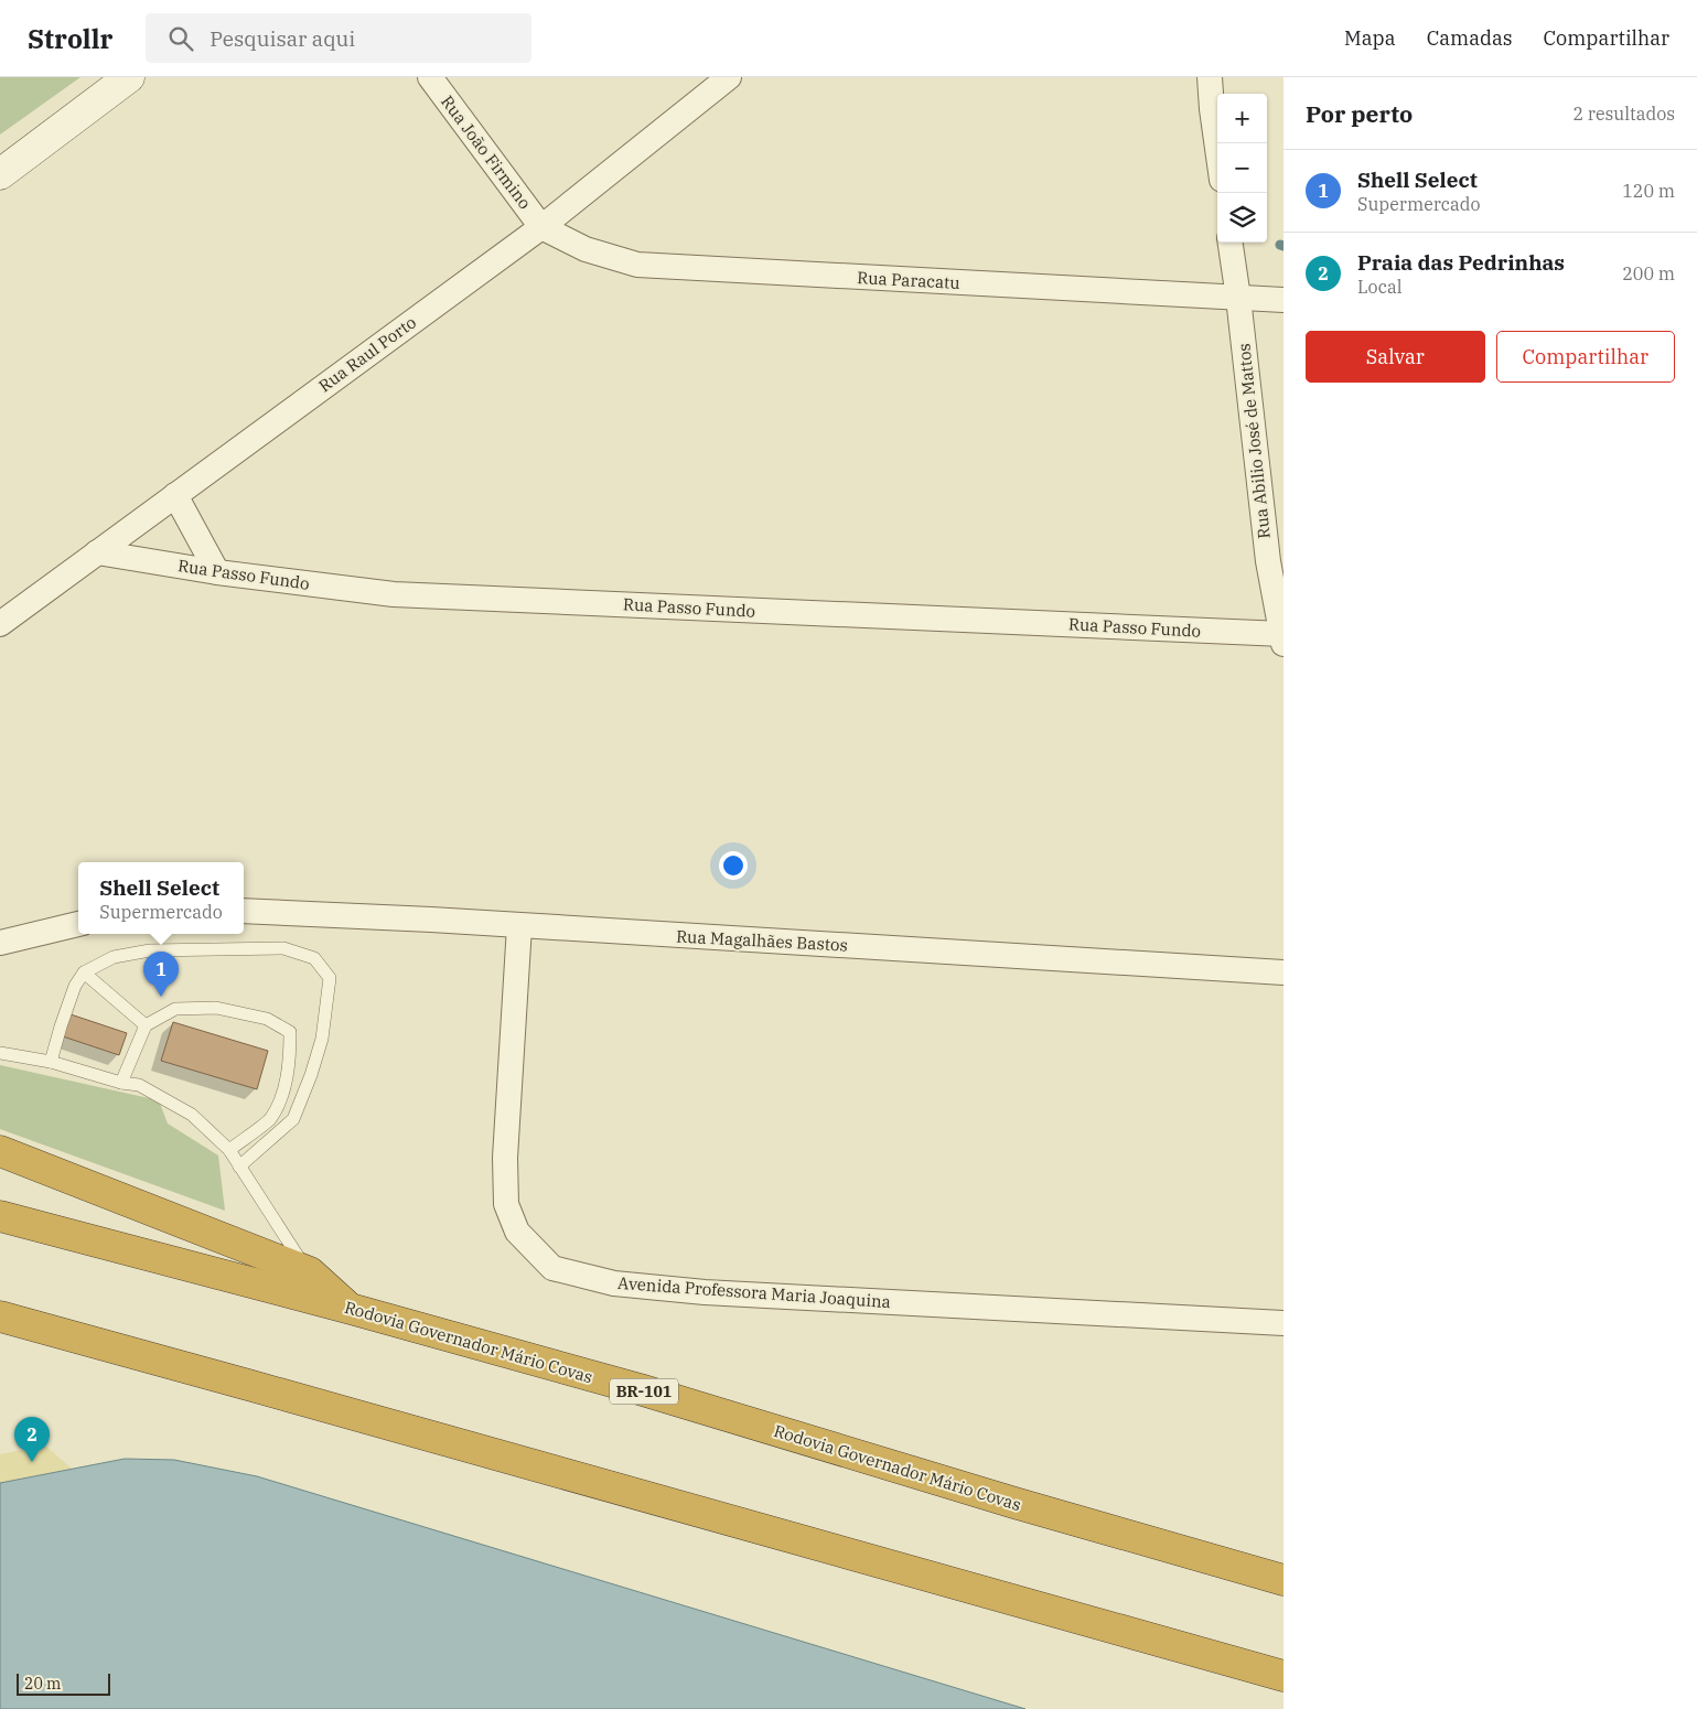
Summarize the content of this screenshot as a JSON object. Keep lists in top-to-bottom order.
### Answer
{
  "streets": {
    "highway": ["Rodovia Governador Mário Covas", "BR-101"],
    "street": [
      "Rua João Firmino",
      "Rua Paracatu",
      "Rua Raul Porto",
      "Rua Abilio José de Mattos",
      "Rua Passo Fundo",
      "Rua Magalhães Bastos",
      "Avenida Professora Maria Joaquina"
    ]
  },
  "crossings": [
    ["Rua João Firmino", "Rua Paracatu"],
    ["Rua João Firmino", "Rua Raul Porto"],
    ["Rua Paracatu", "Rua Raul Porto"],
    ["Rua Paracatu", "Rua Abilio José de Mattos"],
    ["Rua Raul Porto", "Rua Passo Fundo"],
    ["Rua Abilio José de Mattos", "Rua Passo Fundo"],
    ["Rua Magalhães Bastos", "Avenida Professora Maria Joaquina"]
  ],
  "scale_bar": "20 m",
  "page": {
    "header": "Strollr",
    "search": "Pesquisar aqui",
    "nav": ["Mapa", "Camadas", "Compartilhar"],
    "heading": ["Por perto", "2 resultados"],
    "map_buttons": ["+", "−"],
    "list": [
      {
        "mark": "1",
        "name": "Shell Select",
        "note": "Supermercado",
        "value": "120 m"
      },
      {
        "mark": "2",
        "name": "Praia das Pedrinhas",
        "note": "Local",
        "value": "200 m"
      }
    ],
    "buttons": ["Salvar", "Compartilhar"],
    "popup": ["Shell Select", "Supermercado"],
    "pins": ["1", "2"],
    "scale": "20 m"
  }
}
